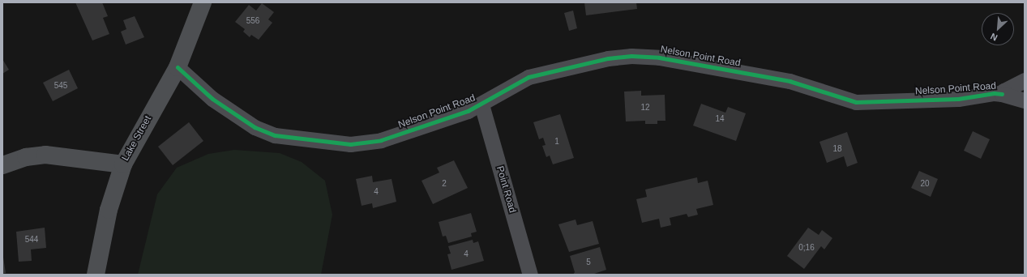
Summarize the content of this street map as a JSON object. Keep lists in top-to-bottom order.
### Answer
{
  "streets": {
    "main road": ["Lake Street"],
    "street": ["Nelson Point Road", "Point Road"]
  },
  "crossings": [
    ["Nelson Point Road", "Lake Street"],
    ["Nelson Point Road", "Point Road"]
  ],
  "house_numbers": [
    "556",
    "545",
    "12",
    "14",
    "1",
    "18",
    "2",
    "20",
    "4",
    "544",
    "0;16",
    "4",
    "5"
  ],
  "north": "bottom left"
}
